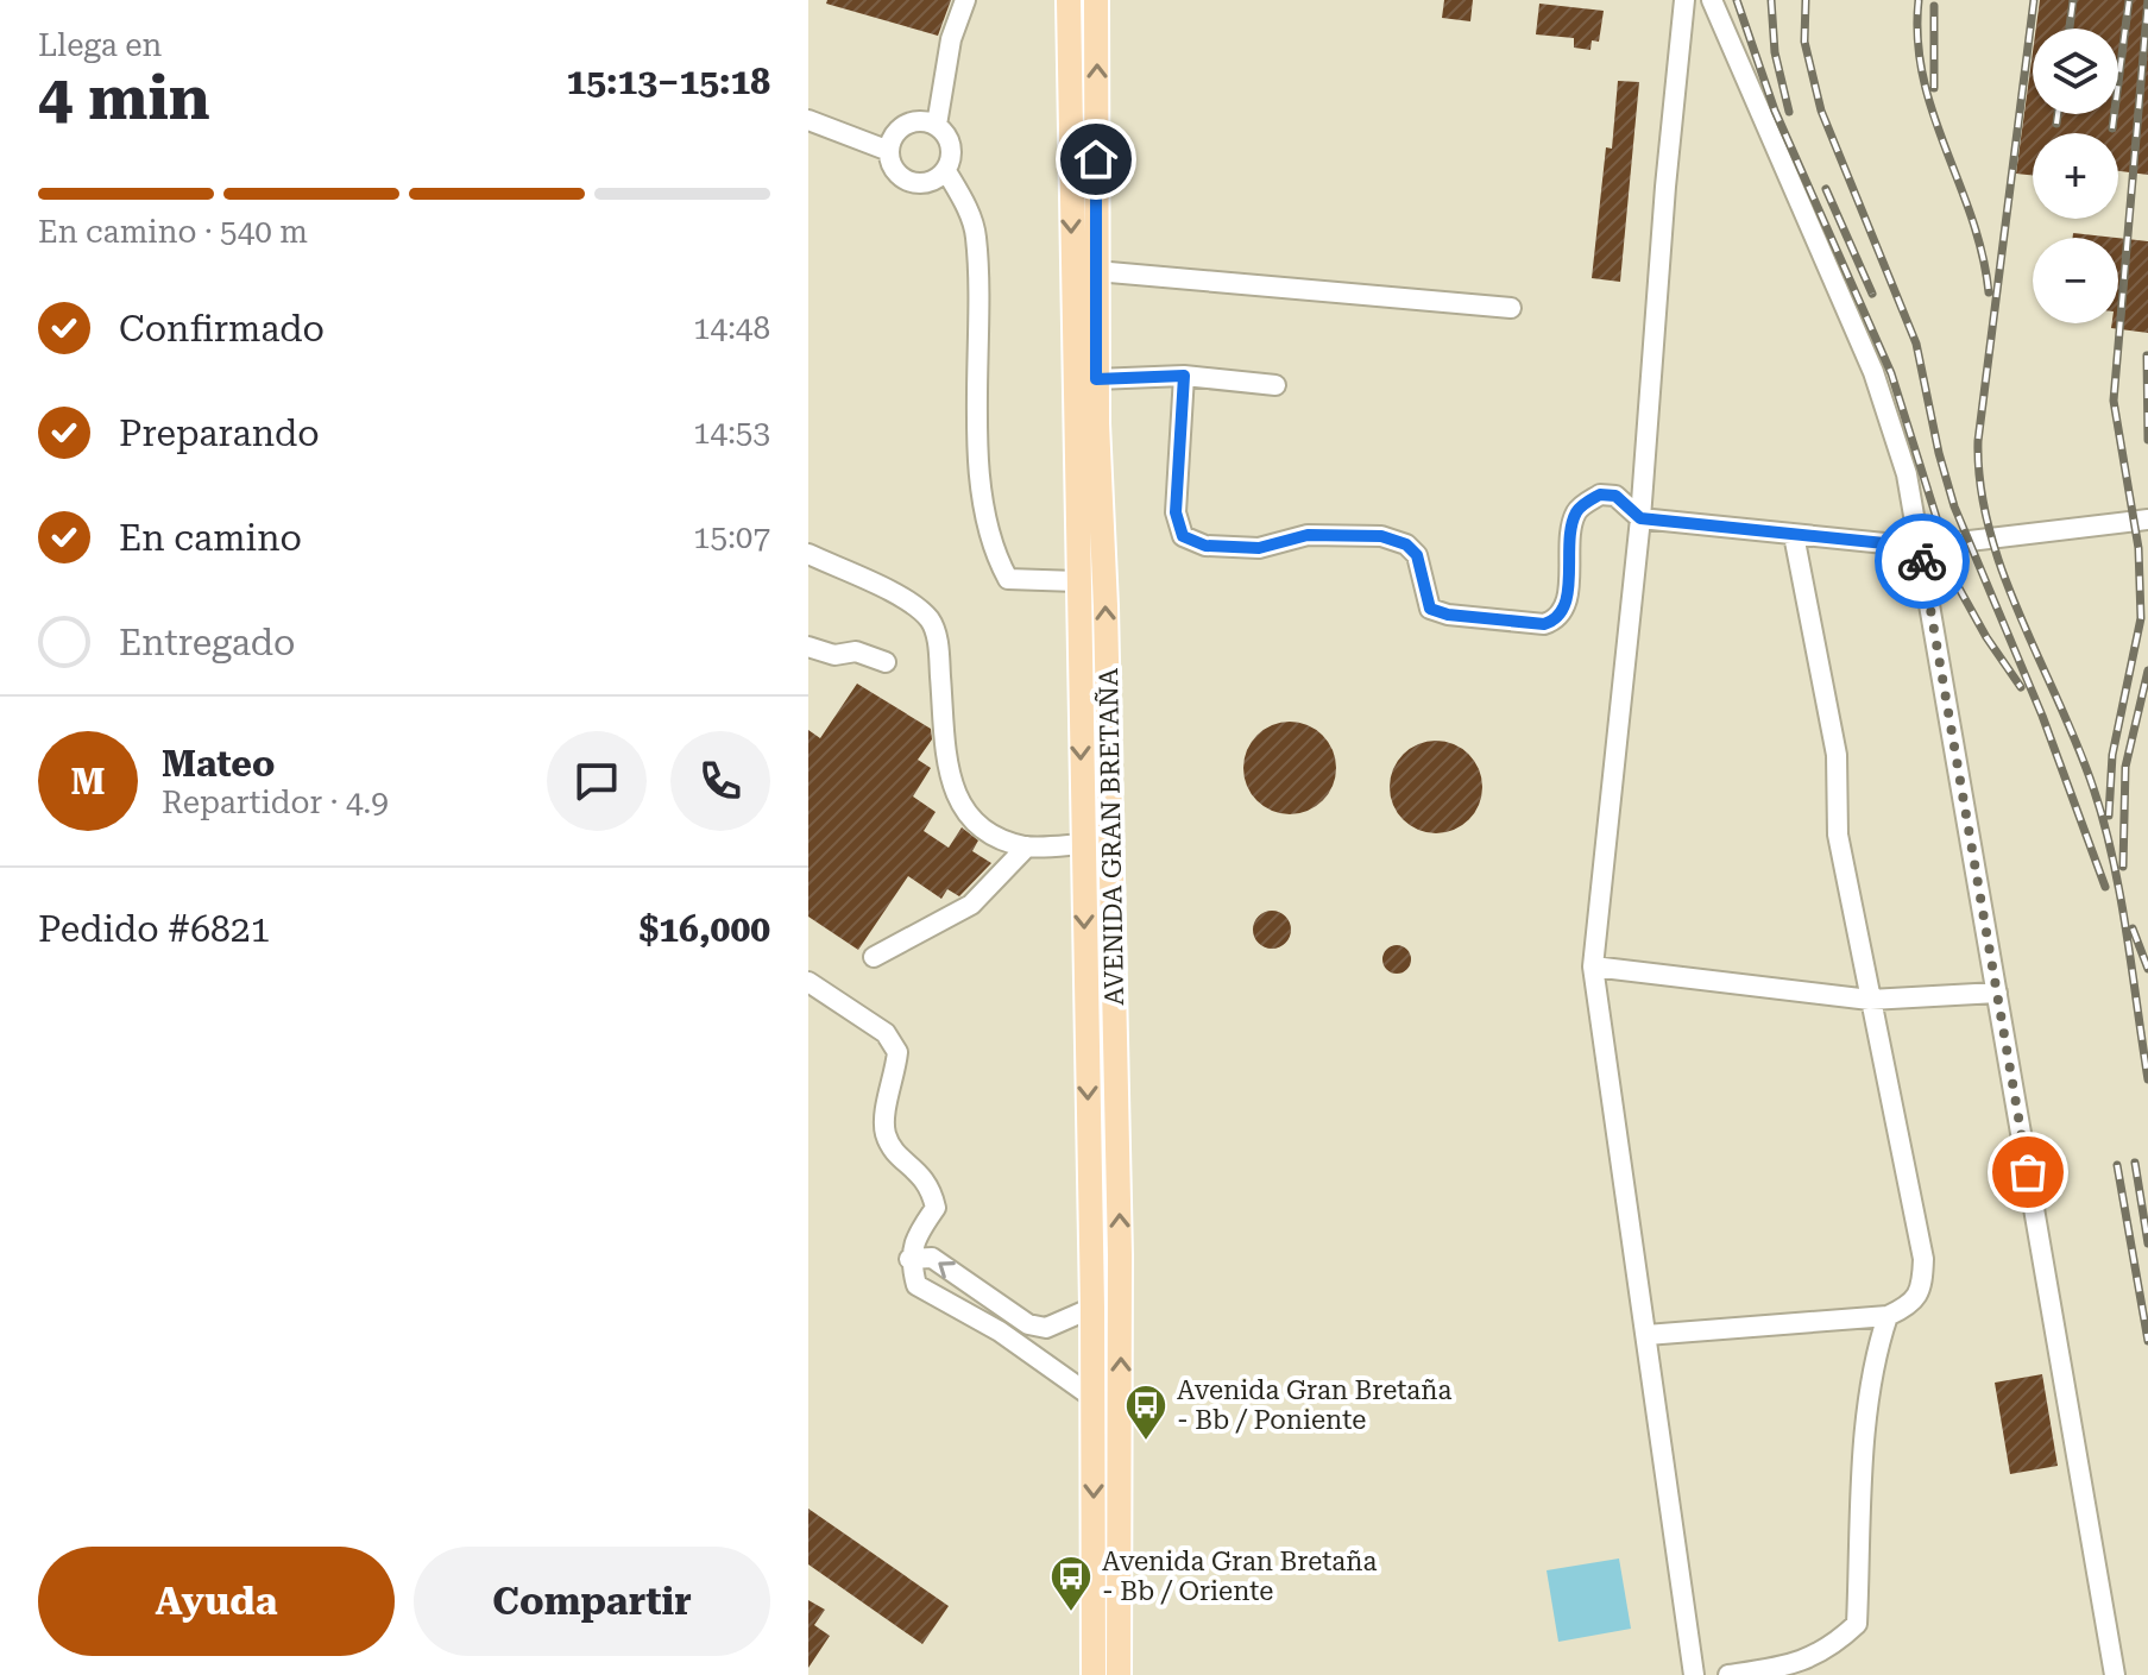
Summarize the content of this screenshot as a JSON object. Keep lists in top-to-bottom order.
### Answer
{
  "streets": {
    "main road": ["AVENIDA GRAN BRETAÑA"]
  },
  "places": {
    "bus stop": ["Avenida Gran Bretaña - Bb / Poniente", "Avenida Gran Bretaña - Bb / Oriente"]
  },
  "page": {
    "heading": ["4 min", "Llega en", "15:13–15:18"],
    "panel": [
      "Mateo",
      "Repartidor · 4.9",
      "Pedido #6821",
      "$16,000"
    ],
    "map_buttons": ["+", "−"],
    "bar": "En camino · 540 m",
    "list": [
      ["Confirmado", "14:48"],
      ["Preparando", "14:53"],
      ["En camino", "15:07"],
      "Entregado"
    ],
    "round": "M",
    "buttons": ["Ayuda", "Compartir"]
  }
}
